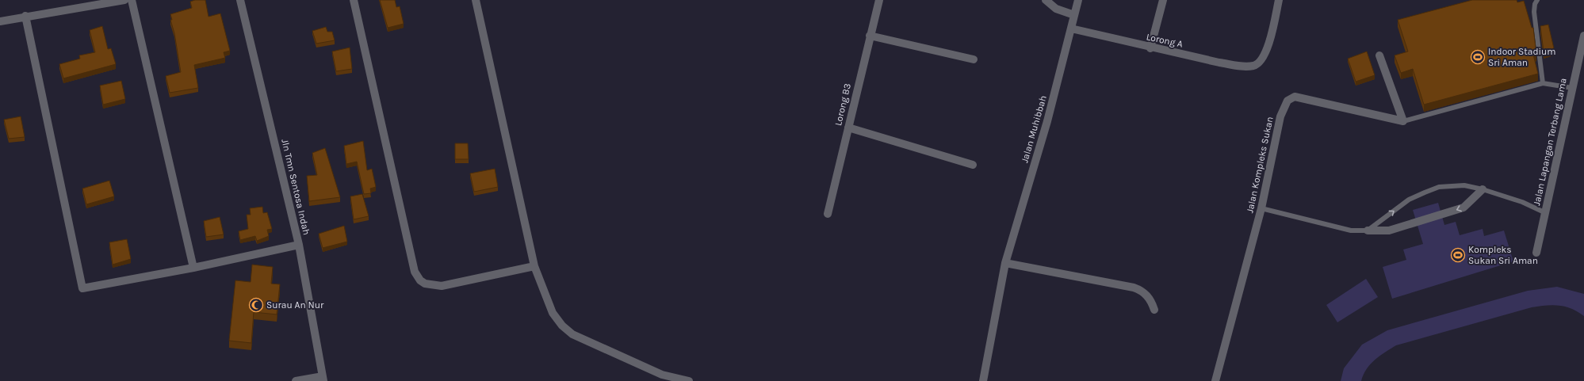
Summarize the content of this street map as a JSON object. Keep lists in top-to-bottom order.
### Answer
{
  "streets": {
    "street": [
      "Lorong A",
      "Lorong B3",
      "Jalan Muhibbah",
      "Jalan Lapangan Terbang Lama",
      "Jalan Kompleks Sukan",
      "Jln Tmn Sentosa Indah"
    ]
  },
  "crossings": [
    ["Lorong A", "Jalan Muhibbah"]
  ],
  "places": {
    "sports": ["Indoor Stadium Sri Aman", "Kompleks Sukan Sri Aman"],
    "mosque": ["Surau An Nur"]
  }
}
